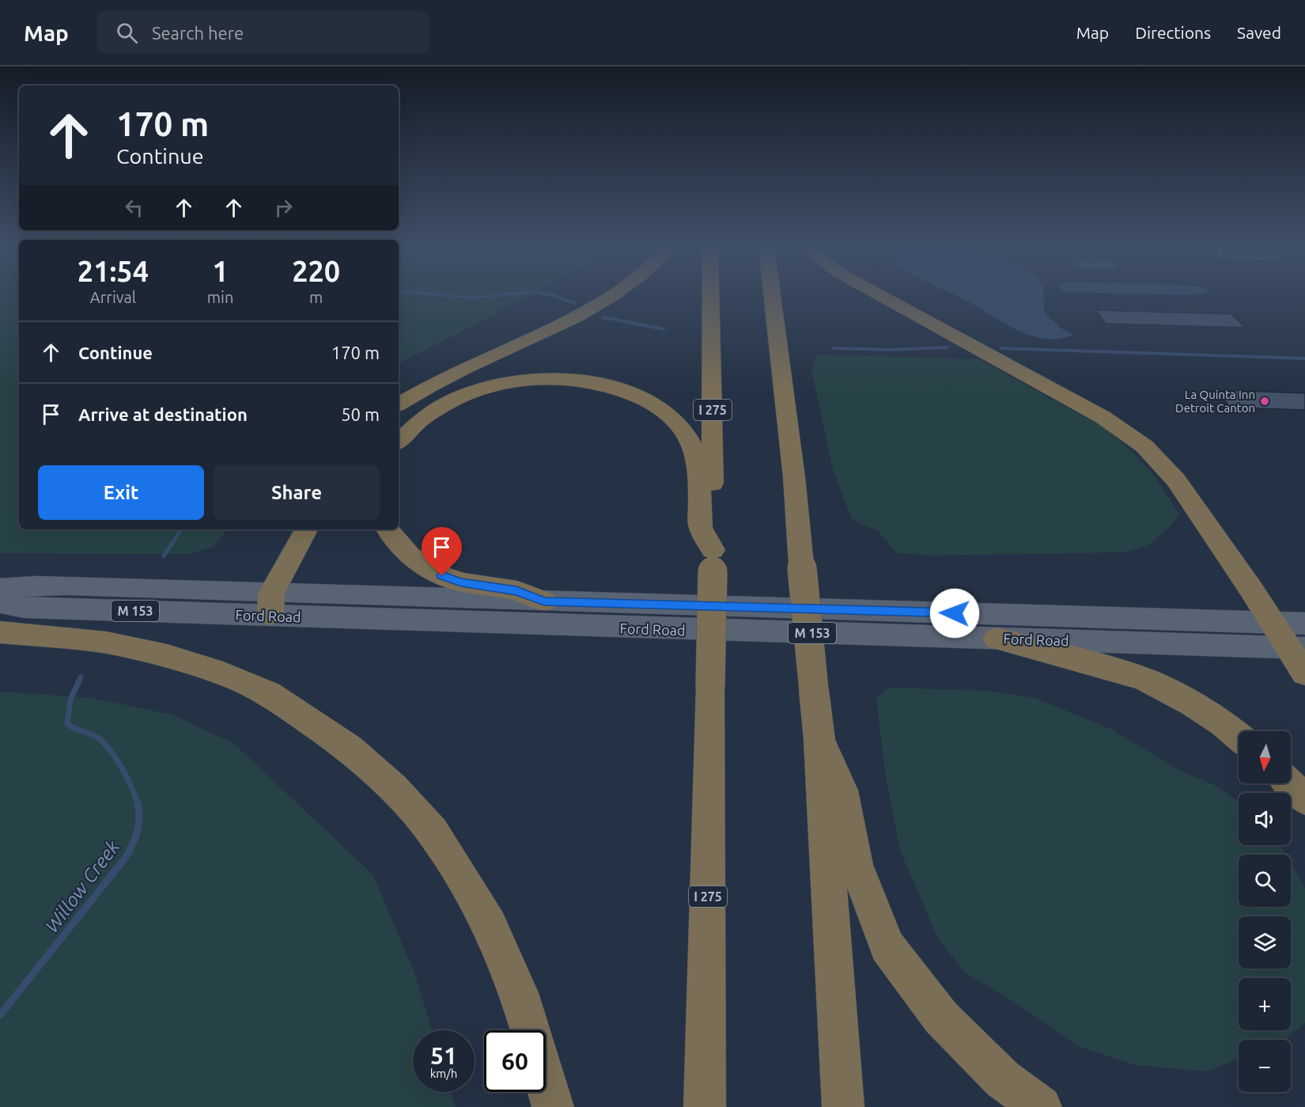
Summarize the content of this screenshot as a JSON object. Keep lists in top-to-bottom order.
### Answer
{
  "streets": {
    "highway": ["I 275"],
    "main road": ["M 153", "Ford Road"]
  },
  "water": ["Willow Creek"],
  "places": ["La Quinta Inn Detroit Canton"],
  "north": "bottom",
  "page": {
    "header": "Map",
    "search": "Search here",
    "nav": ["Map", "Directions", "Saved"],
    "turn": ["170 m", "Continue"],
    "eta": [
      "21:54",
      "Arrival",
      "1",
      "min",
      "220",
      "m"
    ],
    "list": [
      {
        "name": "Continue",
        "value": "170 m"
      },
      {
        "name": "Arrive at destination",
        "value": "50 m"
      }
    ],
    "buttons": ["Exit", "Share"],
    "map_buttons": ["+", "−"],
    "speed": "51 km/h",
    "limit": "60"
  }
}
